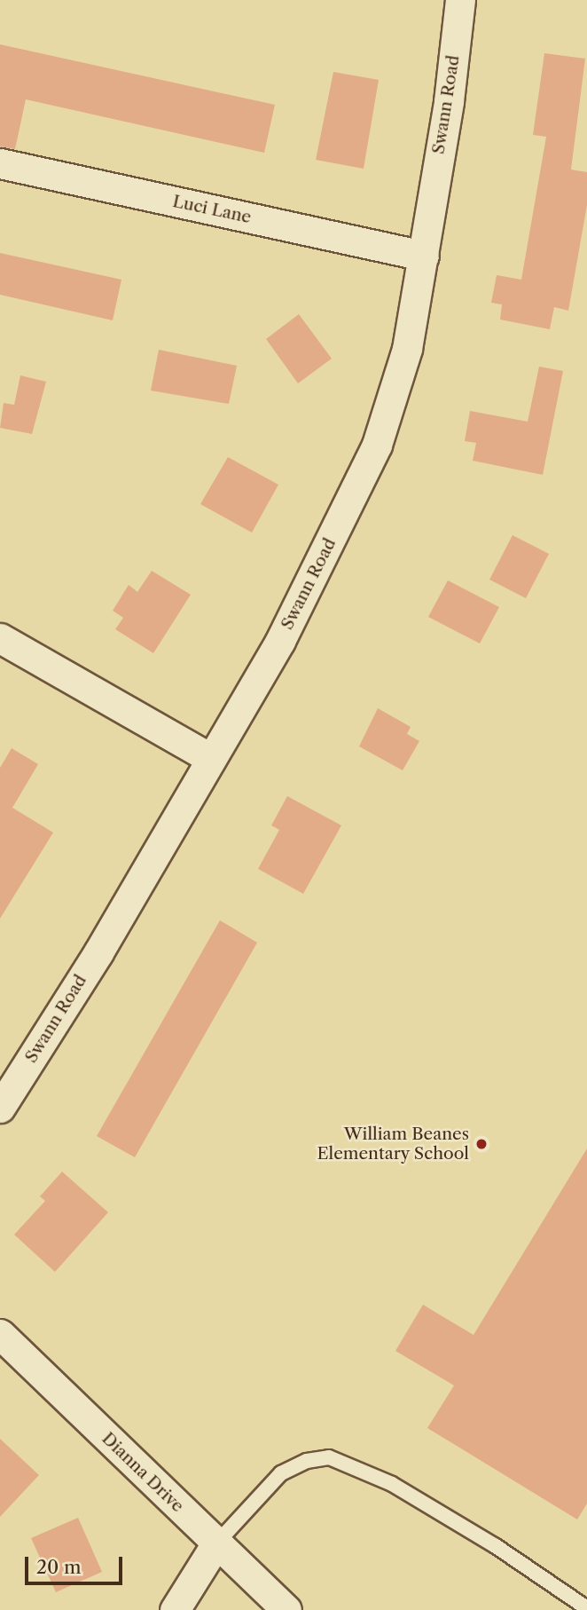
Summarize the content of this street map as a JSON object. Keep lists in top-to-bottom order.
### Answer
{
  "streets": {
    "street": ["Swann Road", "Luci Lane", "Dianna Drive"]
  },
  "crossings": [
    ["Swann Road", "Luci Lane"]
  ],
  "places": ["William Beanes Elementary School"],
  "scale_bar": "20 m"
}
